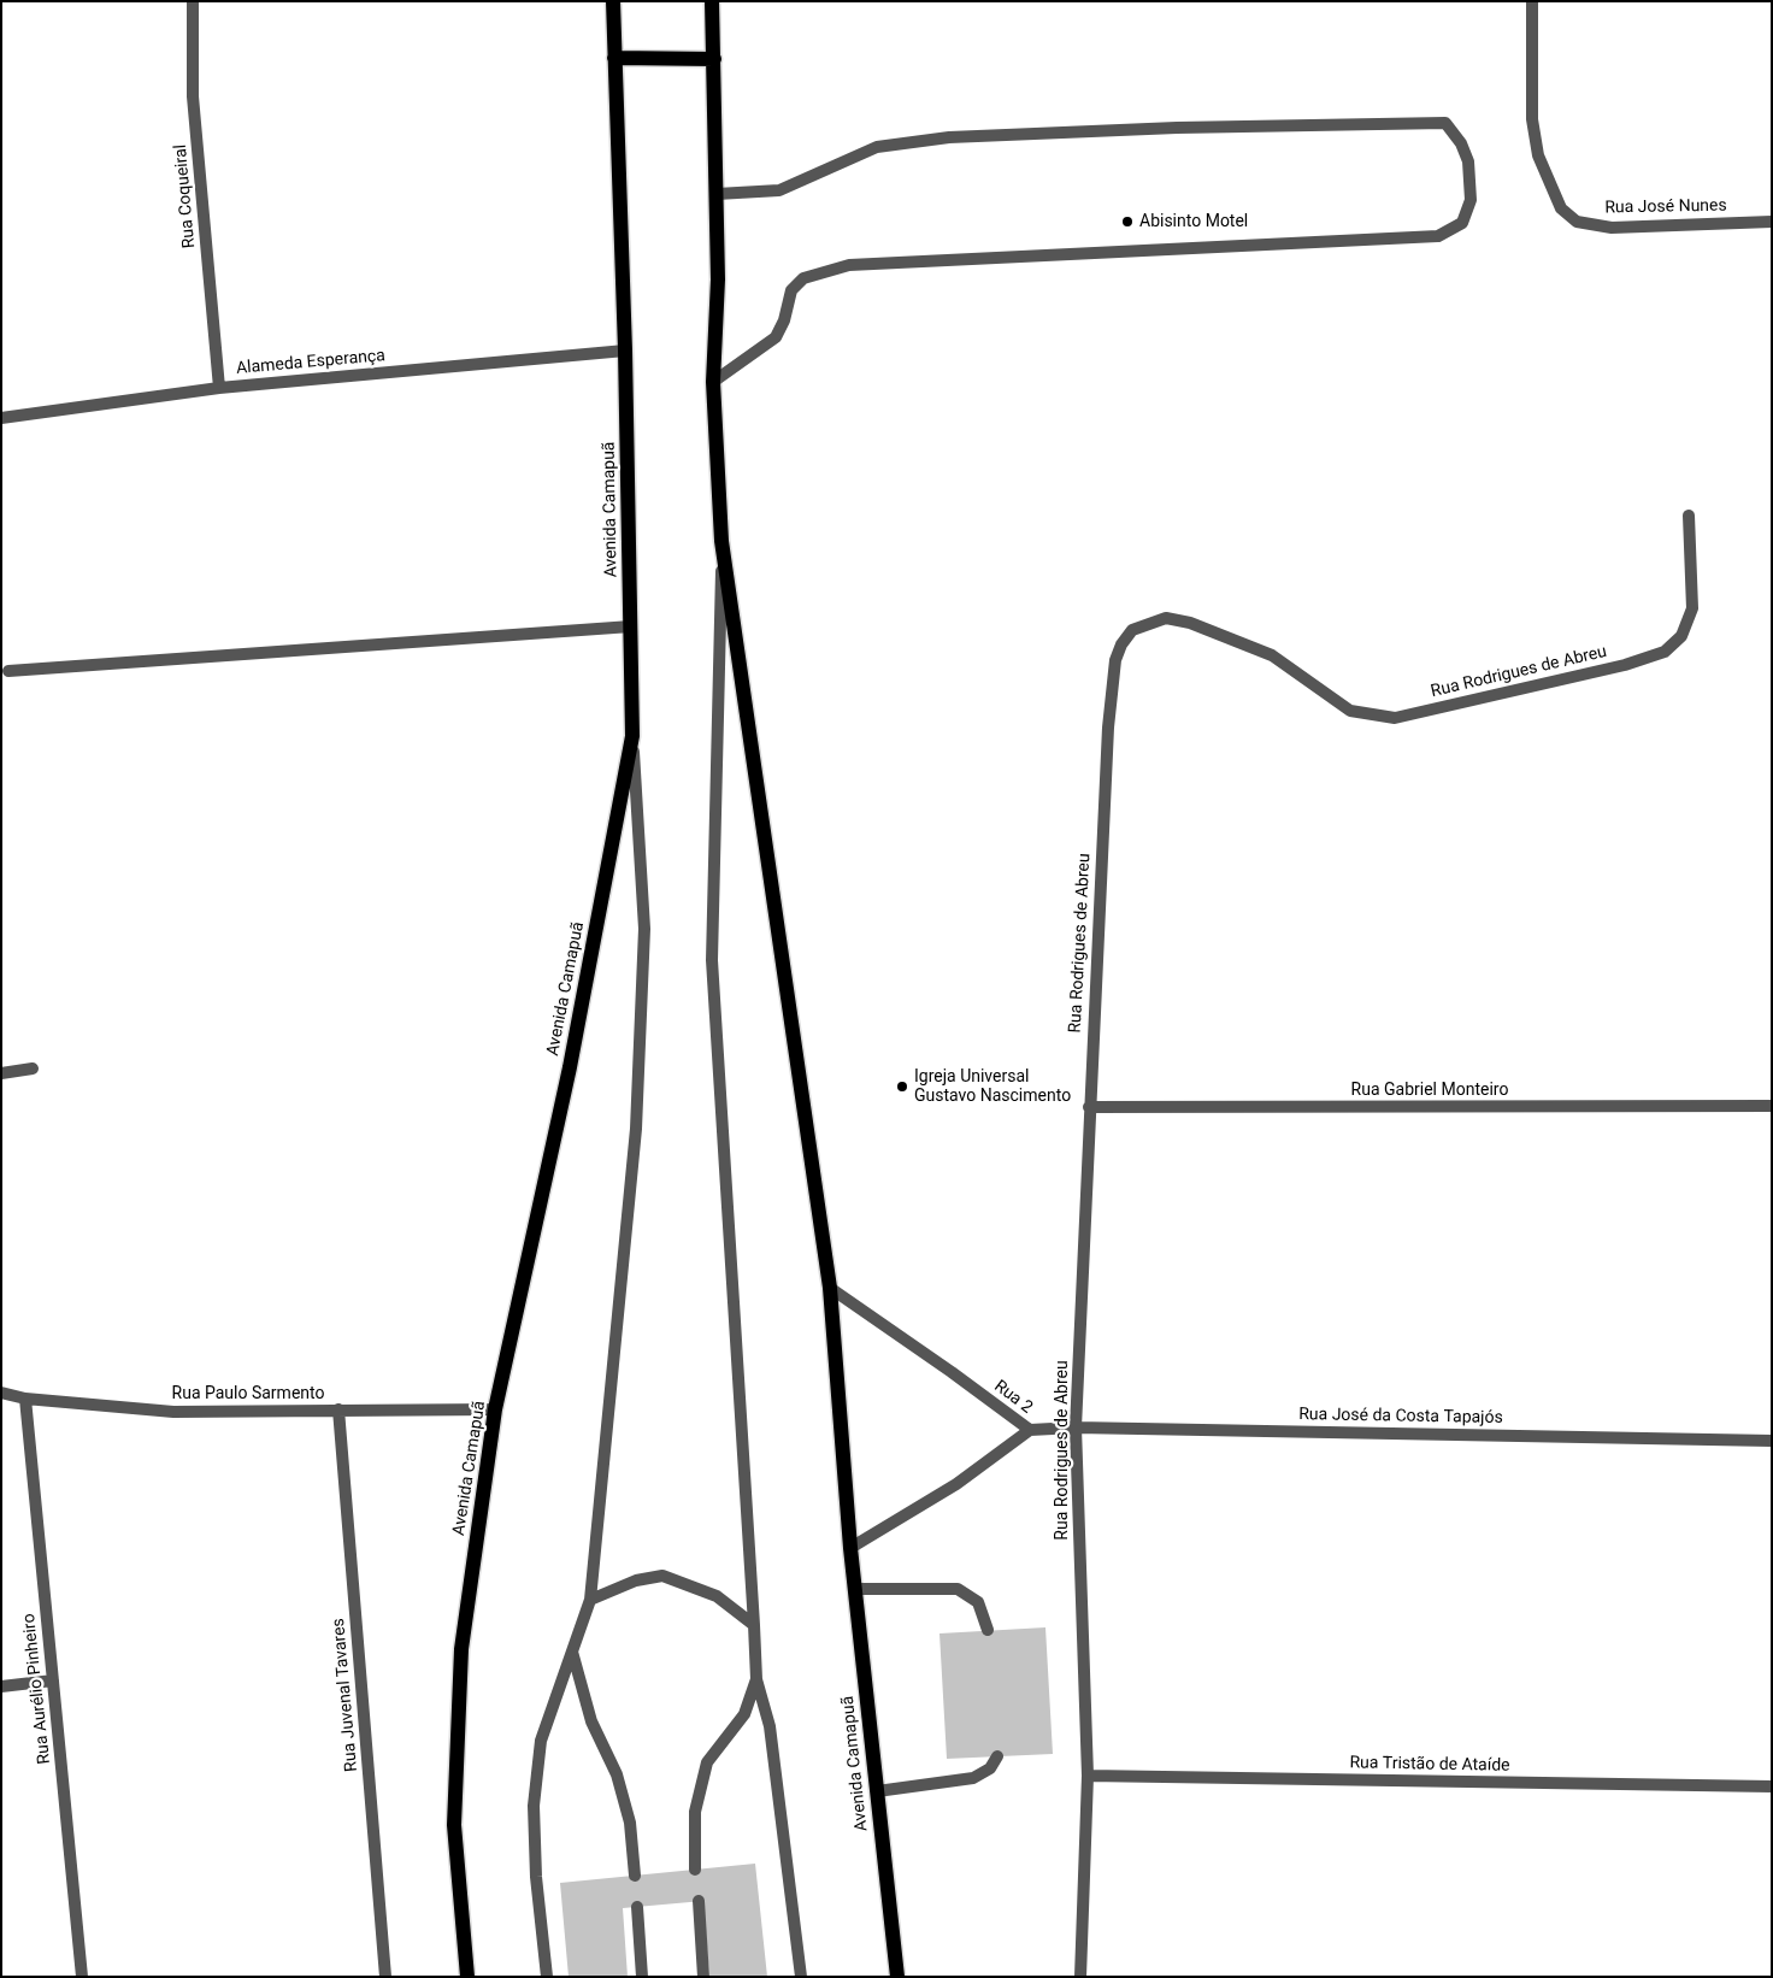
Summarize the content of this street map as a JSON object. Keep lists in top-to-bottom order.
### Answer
{
  "streets": {
    "main road": ["Avenida Camapuã"],
    "street": [
      "Rua Coqueiral",
      "Rua José Nunes",
      "Alameda Esperança",
      "Rua Rodrigues de Abreu",
      "Rua Gabriel Monteiro",
      "Rua Paulo Sarmento",
      "Rua 2",
      "Rua José da Costa Tapajós",
      "Rua Aurélio Pinheiro",
      "Rua Juvenal Tavares",
      "Rua Tristão de Ataíde"
    ]
  },
  "crossings": [
    ["Rua Coqueiral", "Alameda Esperança"],
    ["Alameda Esperança", "Avenida Camapuã"],
    ["Avenida Camapuã", "Rua Paulo Sarmento"],
    ["Avenida Camapuã", "Rua 2"],
    ["Rua Rodrigues de Abreu", "Rua Gabriel Monteiro"],
    ["Rua Rodrigues de Abreu", "Rua José da Costa Tapajós"],
    ["Rua Rodrigues de Abreu", "Rua Tristão de Ataíde"],
    ["Rua Paulo Sarmento", "Rua Aurélio Pinheiro"],
    ["Rua Paulo Sarmento", "Rua Juvenal Tavares"],
    ["Rua 2", "Rua José da Costa Tapajós"]
  ],
  "places": ["Abisinto Motel", "Igreja Universal Gustavo Nascimento"]
}
